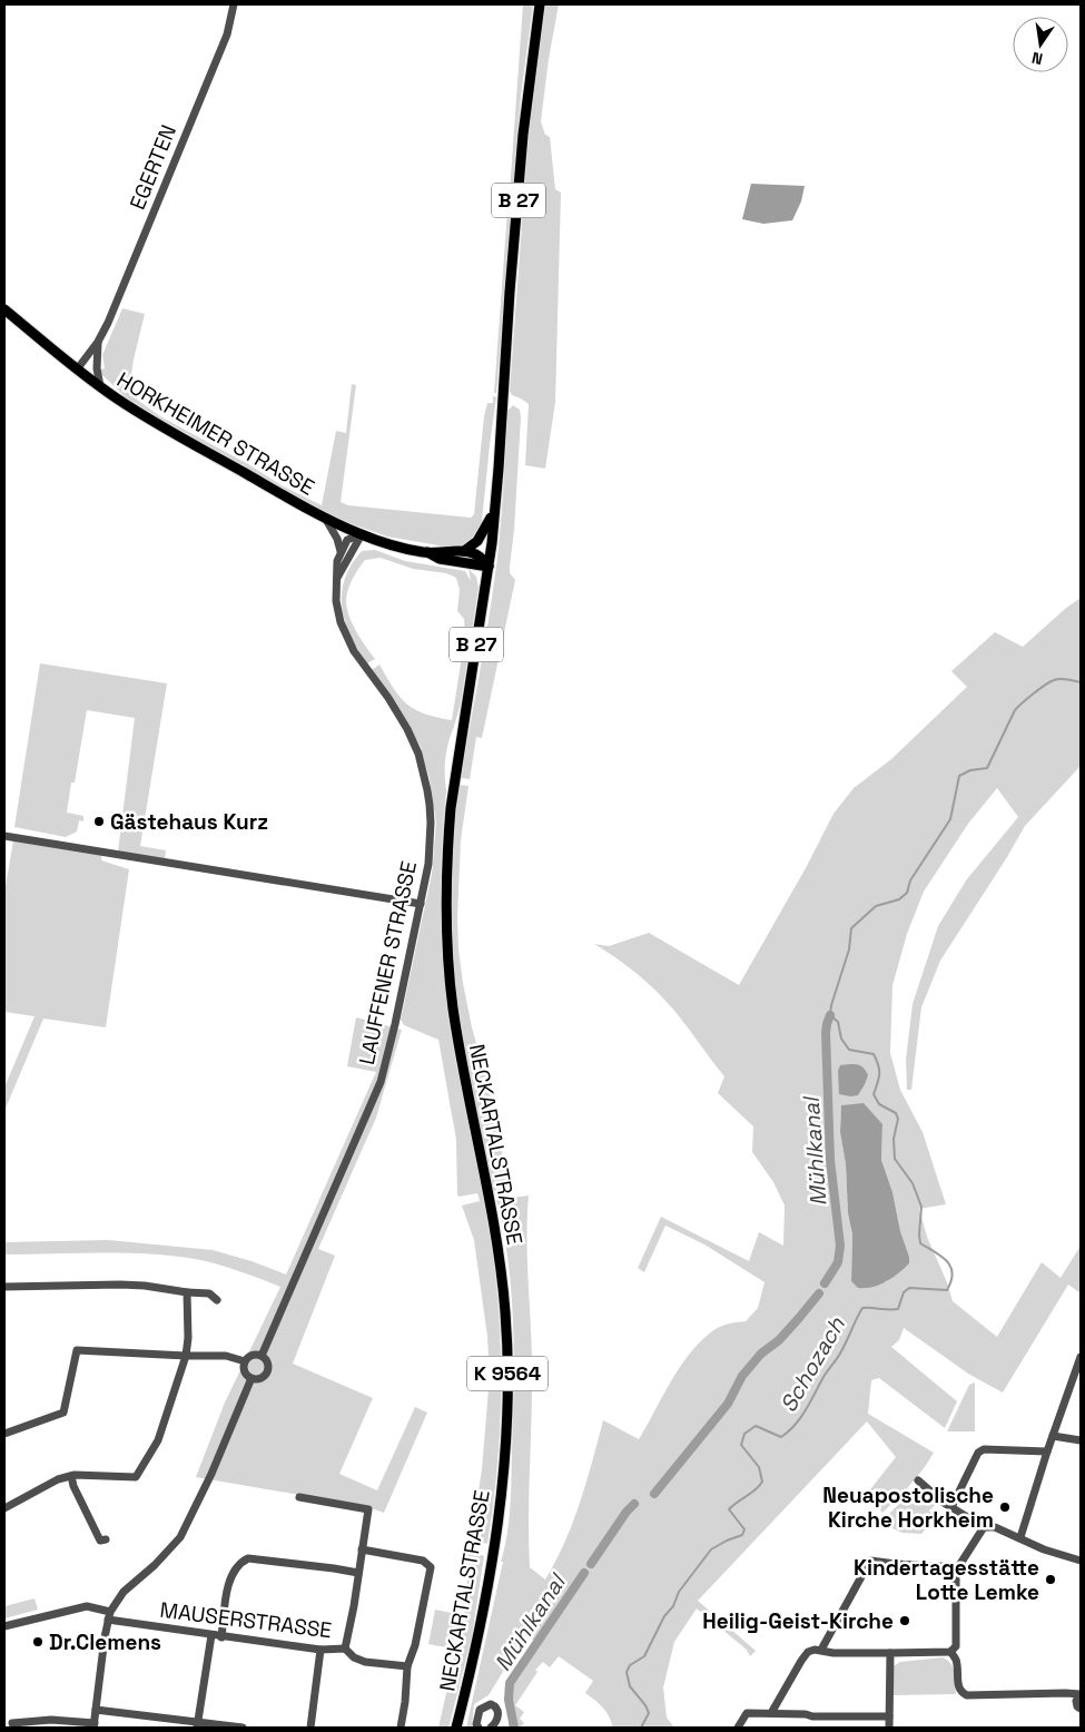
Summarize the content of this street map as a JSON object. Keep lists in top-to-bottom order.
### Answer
{
  "streets": {
    "main road": [
      "B 27",
      "HORKHEIMER STRASSE",
      "NECKARTALSTRASSE",
      "K 9564"
    ],
    "street": ["EGERTEN", "LAUFFENER STRASSE", "MAUSERSTRASSE"]
  },
  "crossings": [
    ["EGERTEN", "HORKHEIMER STRASSE"],
    ["B 27", "HORKHEIMER STRASSE"],
    ["B 27", "NECKARTALSTRASSE"],
    ["HORKHEIMER STRASSE", "NECKARTALSTRASSE"],
    ["LAUFFENER STRASSE", "MAUSERSTRASSE"]
  ],
  "water": ["Mühlkanal", "Schozach"],
  "places": [
    "Gästehaus Kurz",
    "Neuapostolische Kirche Horkheim",
    "Kindertagesstätte Lotte Lemke",
    "Heilig-Geist-Kirche",
    "Dr.Clemens"
  ],
  "north": "bottom"
}
